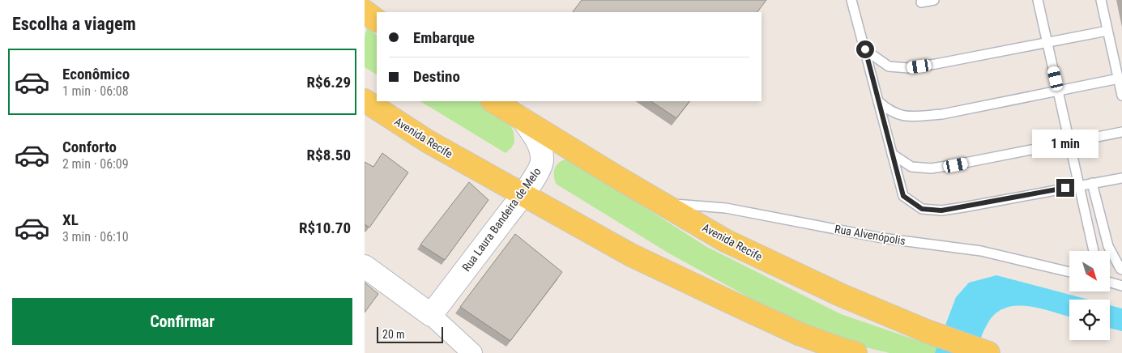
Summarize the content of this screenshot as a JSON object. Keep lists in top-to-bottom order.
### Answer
{
  "streets": {
    "main road": ["Avenida Recife"],
    "street": ["Rua Laura Bandeira de Melo"],
    "lane": ["Rua Alvenópolis"]
  },
  "crossings": [
    ["Avenida Recife", "Rua Laura Bandeira de Melo"],
    ["Avenida Recife", "Rua Alvenópolis"]
  ],
  "scale_bar": "20 m",
  "north": "bottom right",
  "page": {
    "heading": "Escolha a viagem",
    "banner": ["Embarque", "Destino"],
    "list": [
      {
        "name": "Econômico",
        "note": "1 min · 06:08",
        "value": "R$6.29"
      },
      {
        "name": "Conforto",
        "note": "2 min · 06:09",
        "value": "R$8.50"
      },
      {
        "name": "XL",
        "note": "3 min · 06:10",
        "value": "R$10.70"
      }
    ],
    "bubble": "1 min",
    "buttons": "Confirmar",
    "scale": "20 m"
  }
}
